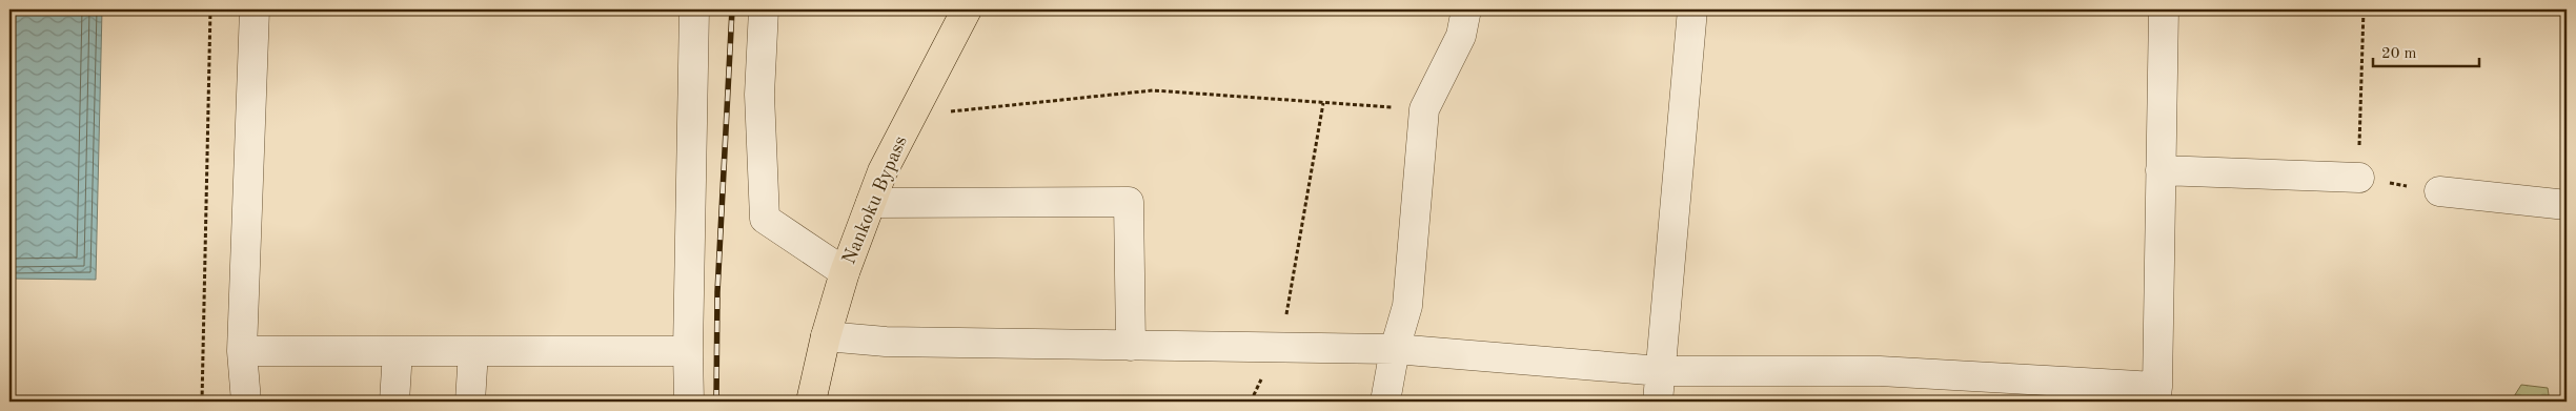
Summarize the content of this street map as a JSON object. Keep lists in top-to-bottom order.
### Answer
{
  "streets": {
    "highway": ["Nankoku Bypass"]
  },
  "scale_bar": "20 m"
}
